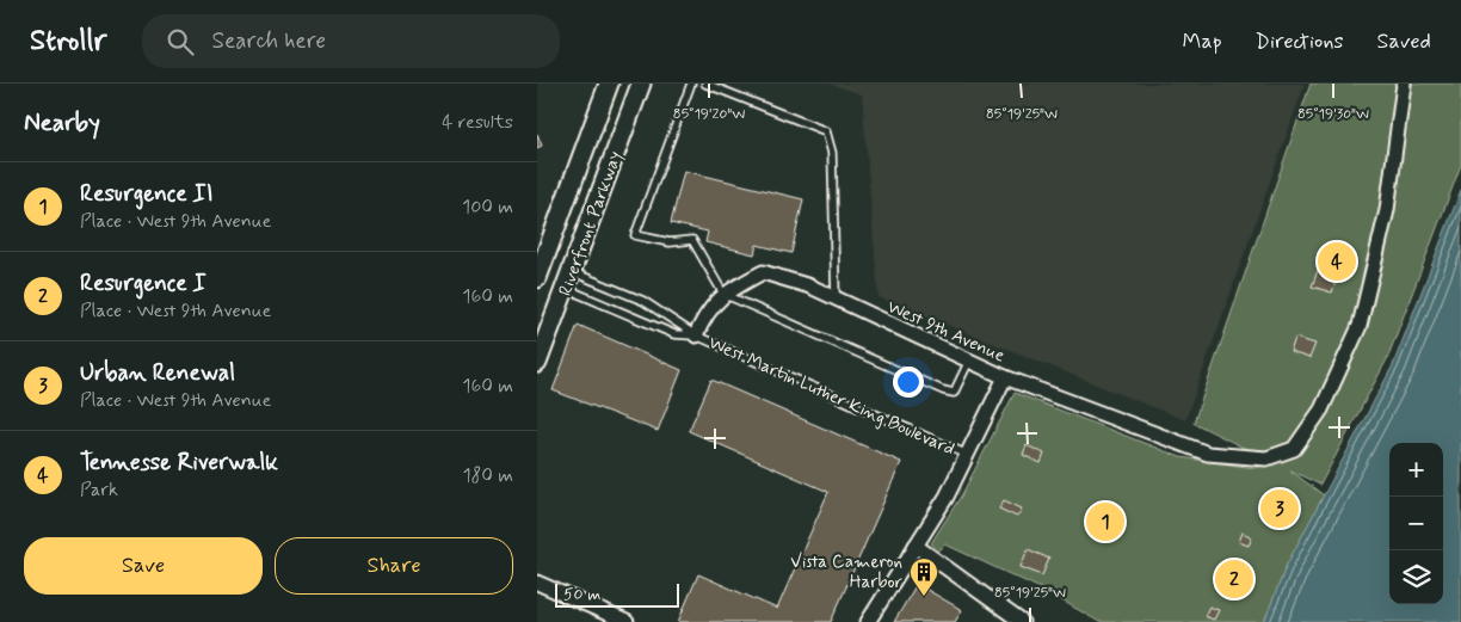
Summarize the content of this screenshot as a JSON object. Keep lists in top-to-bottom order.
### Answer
{
  "streets": {
    "main road": ["Riverfront Parkway", "West Martin Luther King Boulevard"],
    "street": ["West 9th Avenue"]
  },
  "crossings": [
    ["Riverfront Parkway", "West Martin Luther King Boulevard"],
    ["West 9th Avenue", "West Martin Luther King Boulevard"]
  ],
  "places": {
    "building": ["Vista Cameron Harbor"]
  },
  "scale_bar": "50 m",
  "page": {
    "header": "Strollr",
    "search": "Search here",
    "nav": ["Map", "Directions", "Saved"],
    "heading": ["Nearby", "4 results"],
    "list": [
      {
        "mark": "1",
        "name": "Resurgence II",
        "note": "Place · West 9th Avenue",
        "value": "100 m"
      },
      {
        "mark": "2",
        "name": "Resurgence I",
        "note": "Place · West 9th Avenue",
        "value": "160 m"
      },
      {
        "mark": "3",
        "name": "Urban Renewal",
        "note": "Place · West 9th Avenue",
        "value": "160 m"
      },
      {
        "mark": "4",
        "name": "Tennesse Riverwalk",
        "note": "Park",
        "value": "180 m"
      }
    ],
    "pins": [
      "4",
      "3",
      "1",
      "2"
    ],
    "map_buttons": ["+", "−"],
    "buttons": ["Save", "Share"],
    "scale": "50 m"
  },
  "coordinates": ["85°19'20\"W", "85°19'25\"W", "85°19'30\"W"]
}
